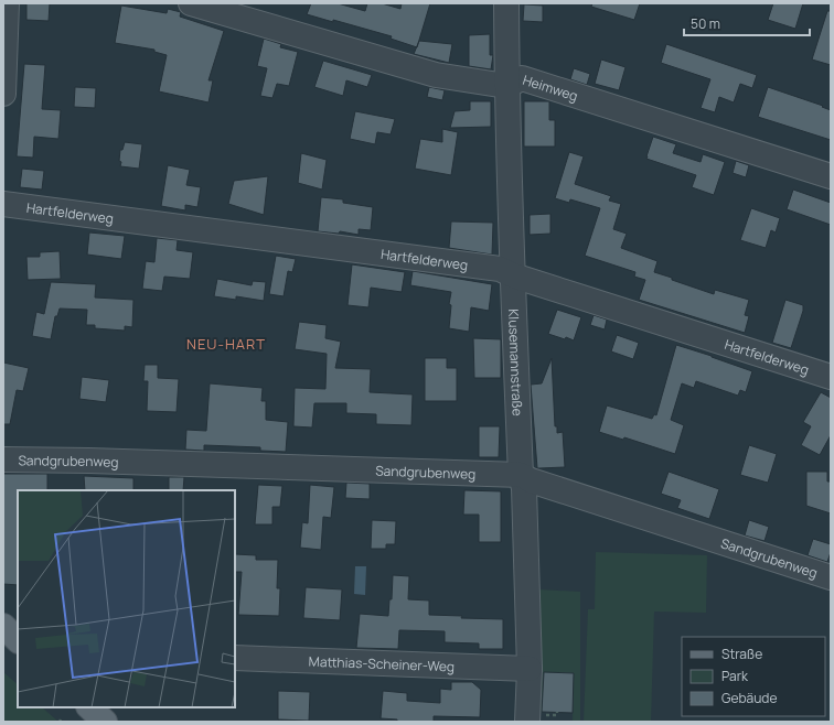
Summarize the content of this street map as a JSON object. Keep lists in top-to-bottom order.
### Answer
{
  "streets": {
    "street": [
      "Heimweg",
      "Hartfelderweg",
      "Klusemannstraße",
      "Sandgrubenweg",
      "Matthias-Scheiner-Weg"
    ]
  },
  "crossings": [
    ["Heimweg", "Klusemannstraße"],
    ["Hartfelderweg", "Klusemannstraße"],
    ["Klusemannstraße", "Sandgrubenweg"],
    ["Klusemannstraße", "Matthias-Scheiner-Weg"]
  ],
  "districts": ["NEU-HART"],
  "legend": ["Straße", "Park", "Gebäude"],
  "scale_bar": "50 m"
}
